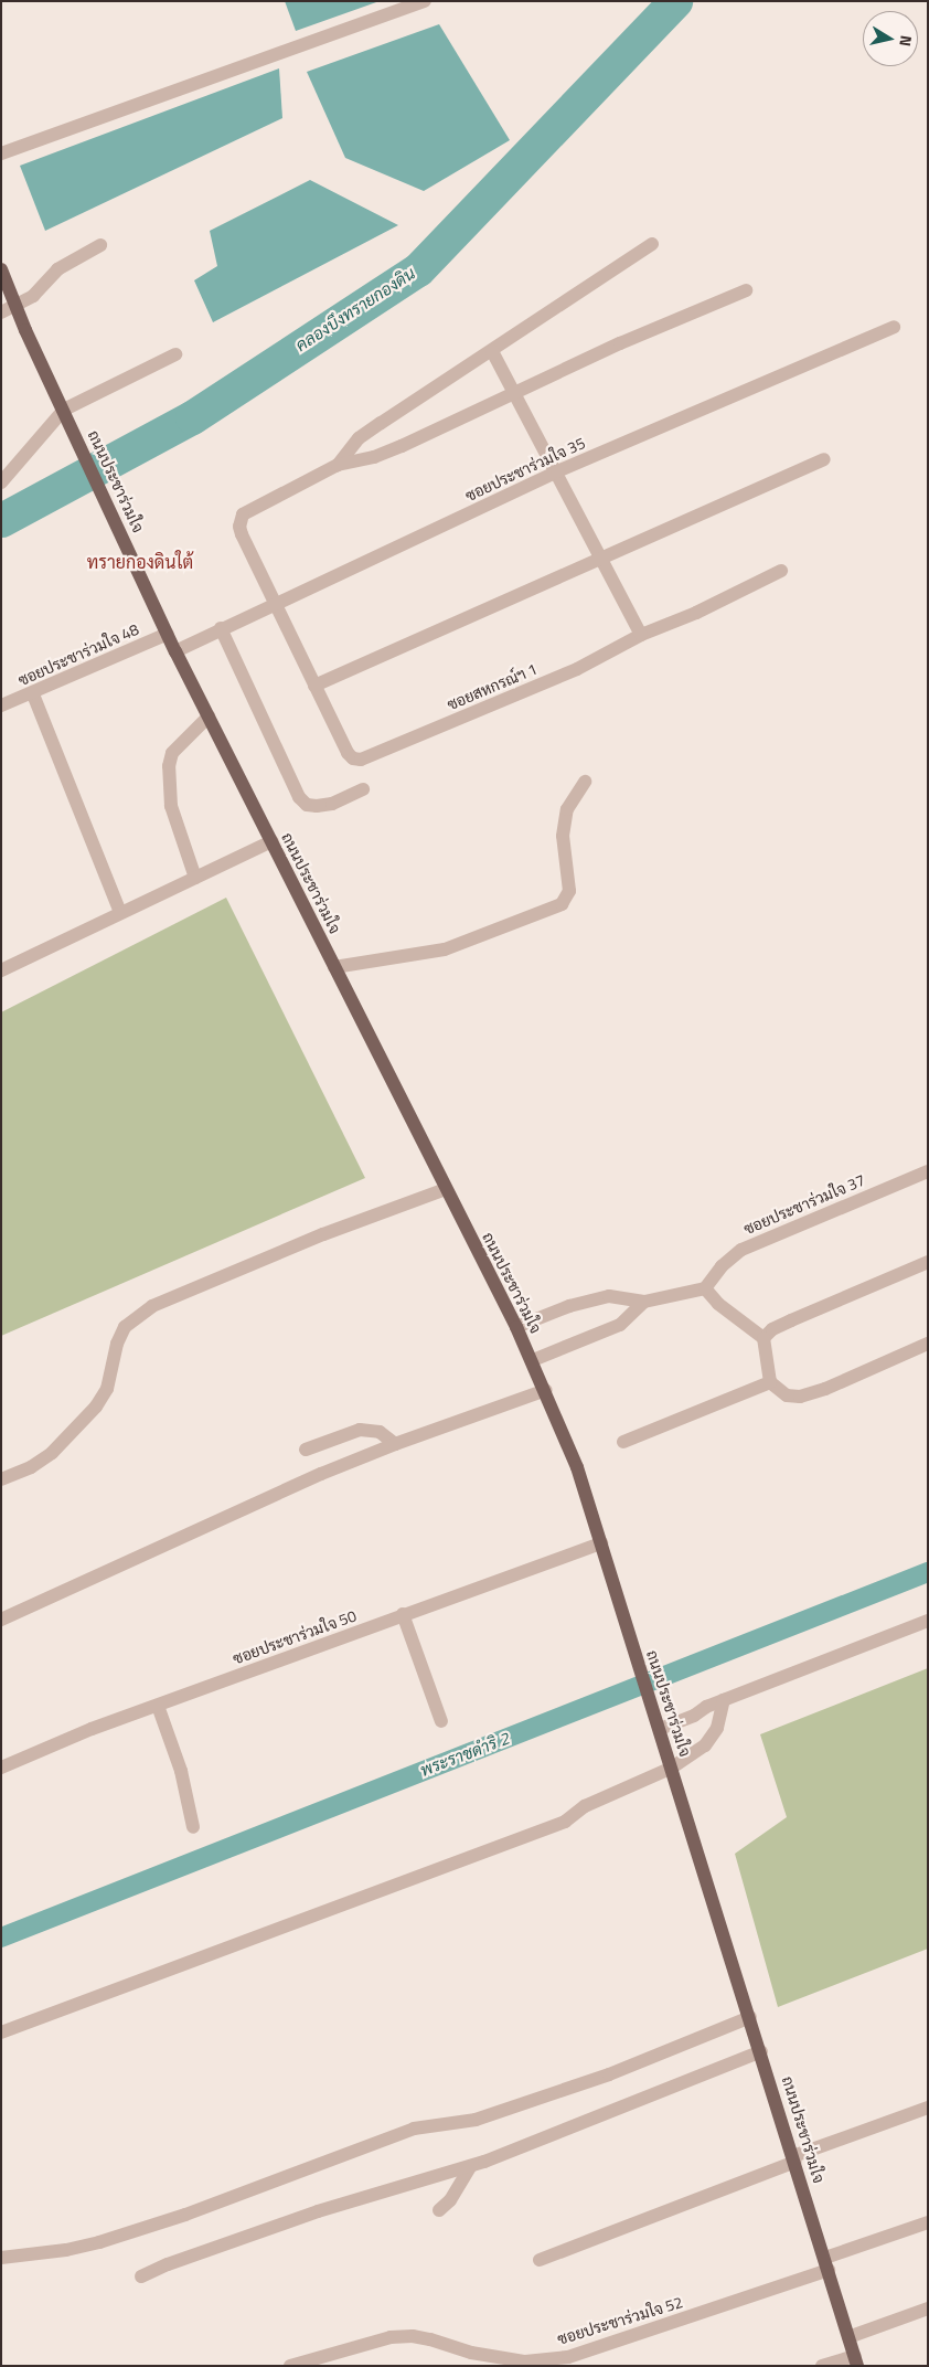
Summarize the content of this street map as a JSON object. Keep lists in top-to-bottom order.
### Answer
{
  "streets": {
    "main road": ["ถนนประชาร่วมใจ"],
    "street": [
      "ซอยประชาร่วมใจ 35",
      "ซอยประชาร่วมใจ 48",
      "ซอยสหกรณ์ฯ 1",
      "ซอยประชาร่วมใจ 37",
      "ซอยประชาร่วมใจ 50",
      "ซอยประชาร่วมใจ 52"
    ]
  },
  "crossings": [
    ["ซอยประชาร่วมใจ 35", "ถนนประชาร่วมใจ"],
    ["ถนนประชาร่วมใจ", "ซอยประชาร่วมใจ 48"],
    ["ถนนประชาร่วมใจ", "ซอยประชาร่วมใจ 50"],
    ["ถนนประชาร่วมใจ", "ซอยประชาร่วมใจ 52"]
  ],
  "districts": ["ทรายกองดินใต้"],
  "water": ["คลองบึงทรายกองดิน", "พระราชดำริ 2"],
  "north": "right"
}
